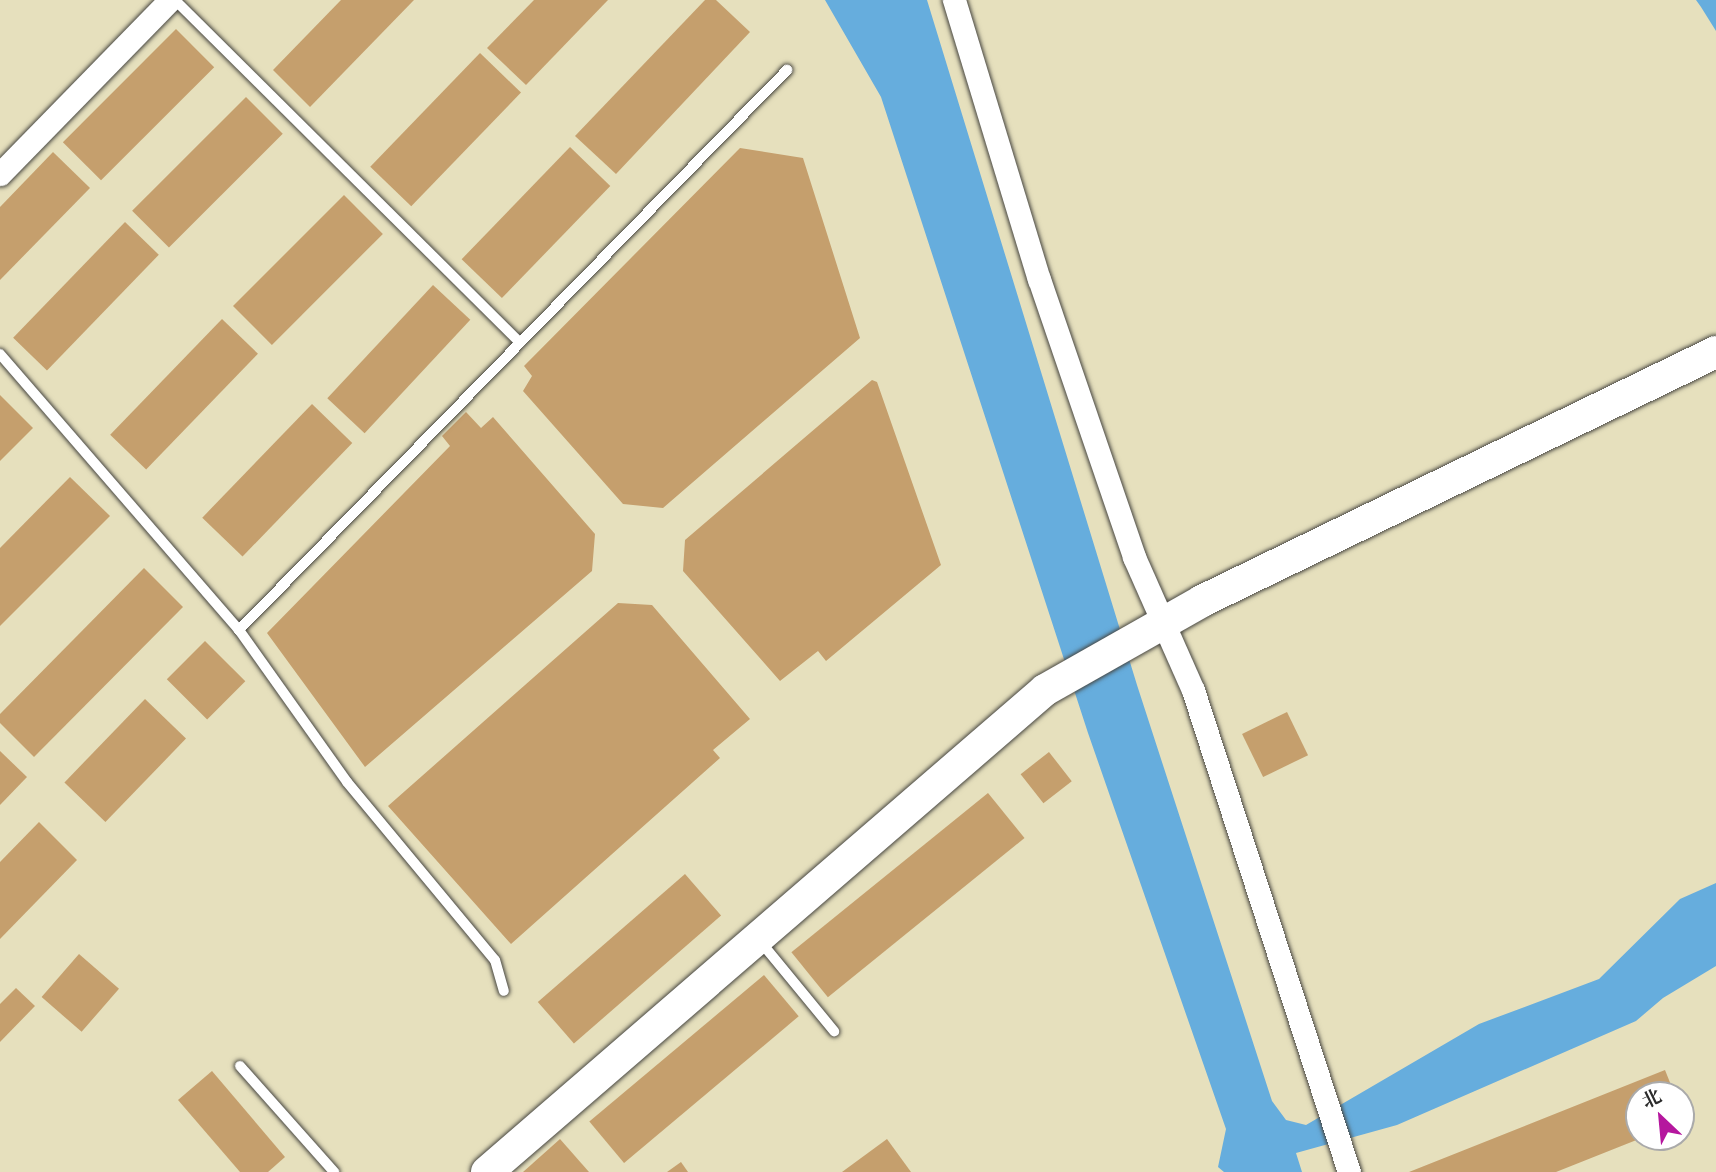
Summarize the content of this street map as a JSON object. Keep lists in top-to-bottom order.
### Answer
{
  "north": "top left"
}
